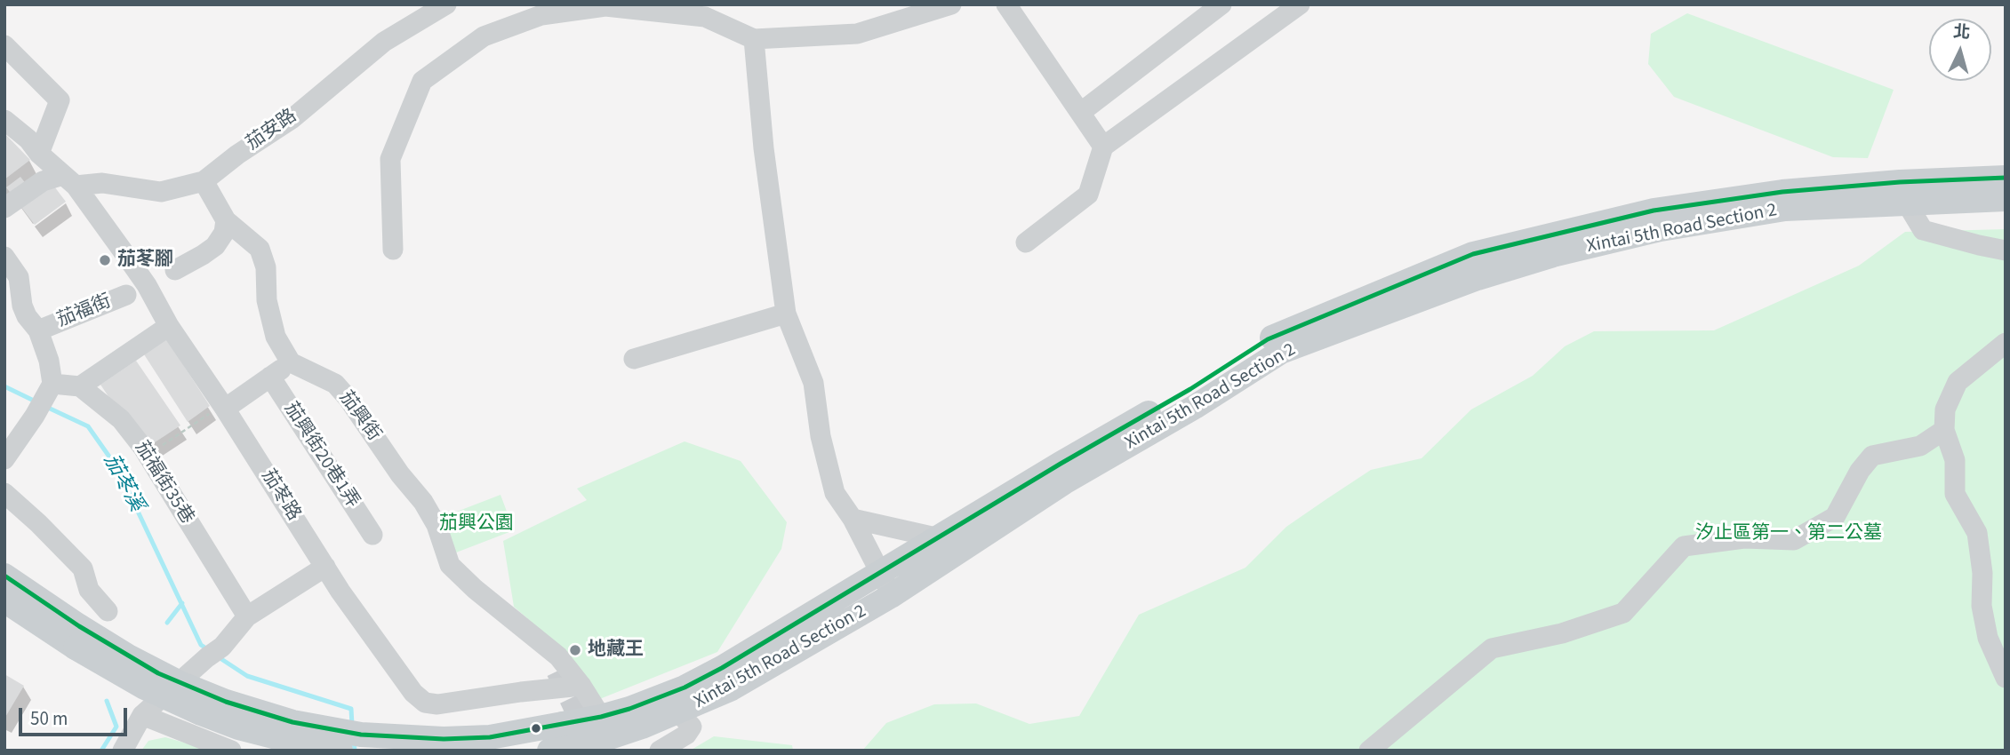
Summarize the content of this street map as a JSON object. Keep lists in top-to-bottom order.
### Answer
{
  "streets": {
    "main road": ["Xintai 5th Road Section 2"],
    "street": [
      "茄安路",
      "茄福街",
      "茄興街",
      "茄興街20巷1弄",
      "茄福街35巷",
      "茄苳路"
    ]
  },
  "crossings": [
    ["茄安路", "茄苳路"],
    ["茄興街", "茄苳路"]
  ],
  "water": ["茄苳溪"],
  "parks": ["茄興公園", "汐止區第一、第二公墓"],
  "places": ["茄苳腳", "地藏王"],
  "scale_bar": "50 m",
  "north": "top"
}
